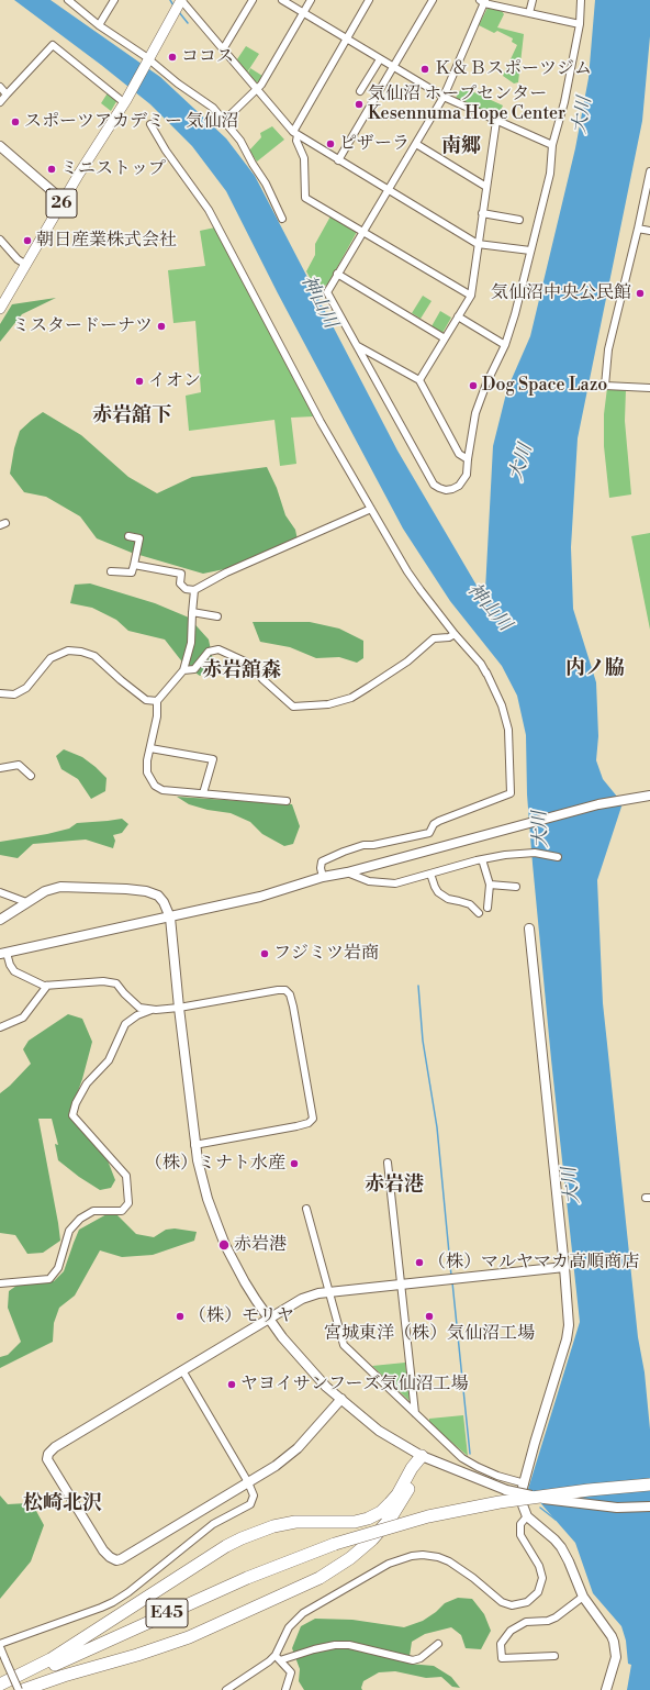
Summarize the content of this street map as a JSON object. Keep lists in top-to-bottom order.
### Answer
{
  "streets": {
    "highway": ["E45"],
    "main road": ["26"]
  },
  "districts": [
    "南郷",
    "赤岩舘下",
    "内ノ脇",
    "赤岩舘森",
    "赤岩港",
    "松崎北沢"
  ],
  "water": ["大川", "神山川"],
  "places": [
    "ココス",
    "Ｋ＆Ｂスポーツジム",
    "気仙沼 ホープセンター Kesennuma Hope Center",
    "スポーツアカデミー 気仙沼",
    "ピザーラ",
    "ミニストップ",
    "朝日産業株式会社",
    "気仙沼中央公民館",
    "ミスタードーナツ",
    "イオン",
    "Dog Space Lazo",
    "フジミツ岩商",
    "（株）ミナト水産",
    "赤岩港",
    "（株）マルヤマカ高順商店",
    "（株）モリヤ",
    "宮城東洋（株）気仙沼工場",
    "ヤヨイサンフーズ気仙沼工場"
  ]
}
